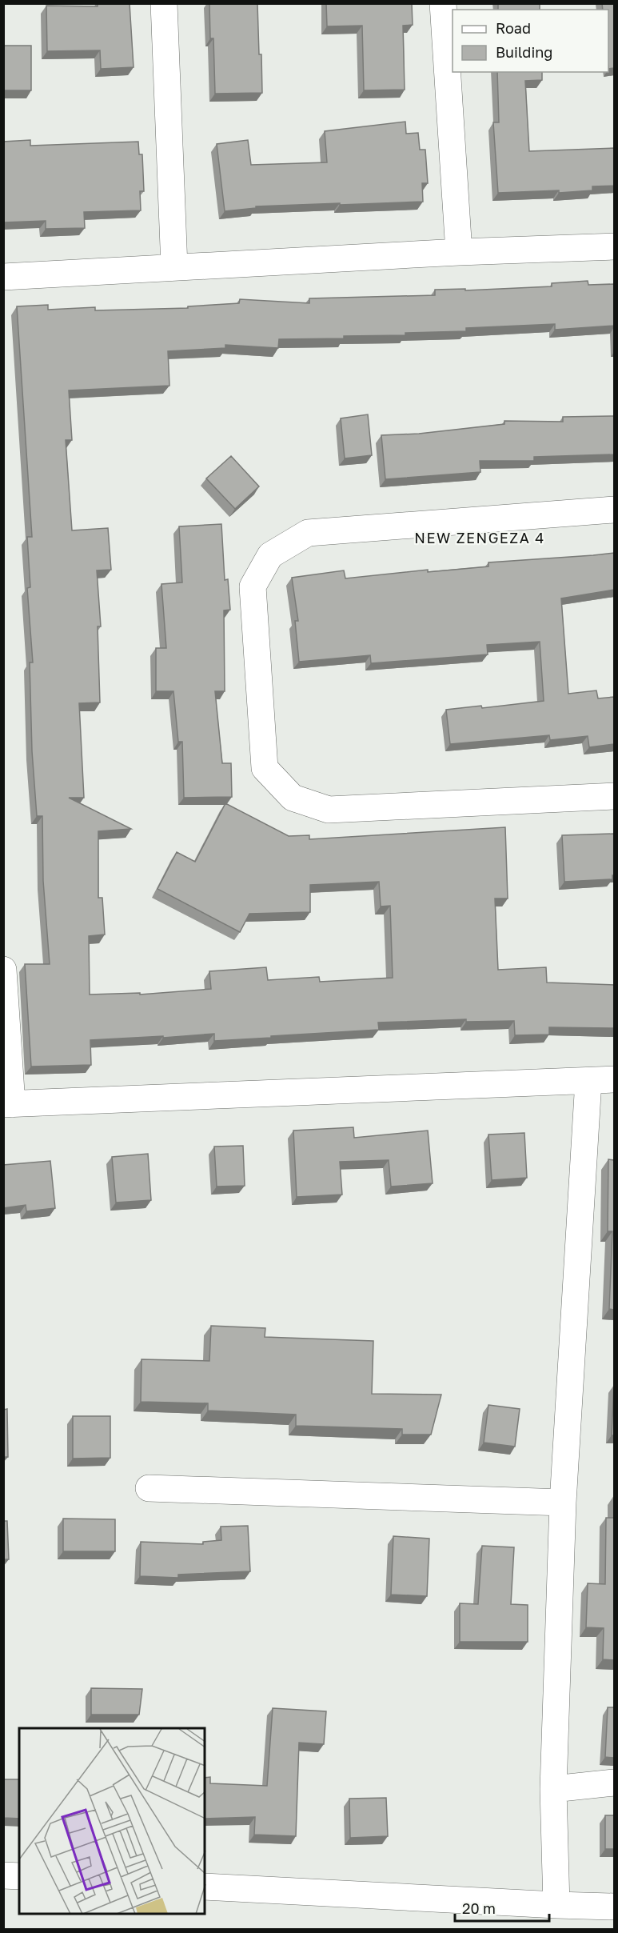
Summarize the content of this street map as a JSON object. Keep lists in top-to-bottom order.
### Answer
{
  "districts": ["NEW ZENGEZA 4"],
  "legend": ["Road", "Building"],
  "scale_bar": "20 m"
}
